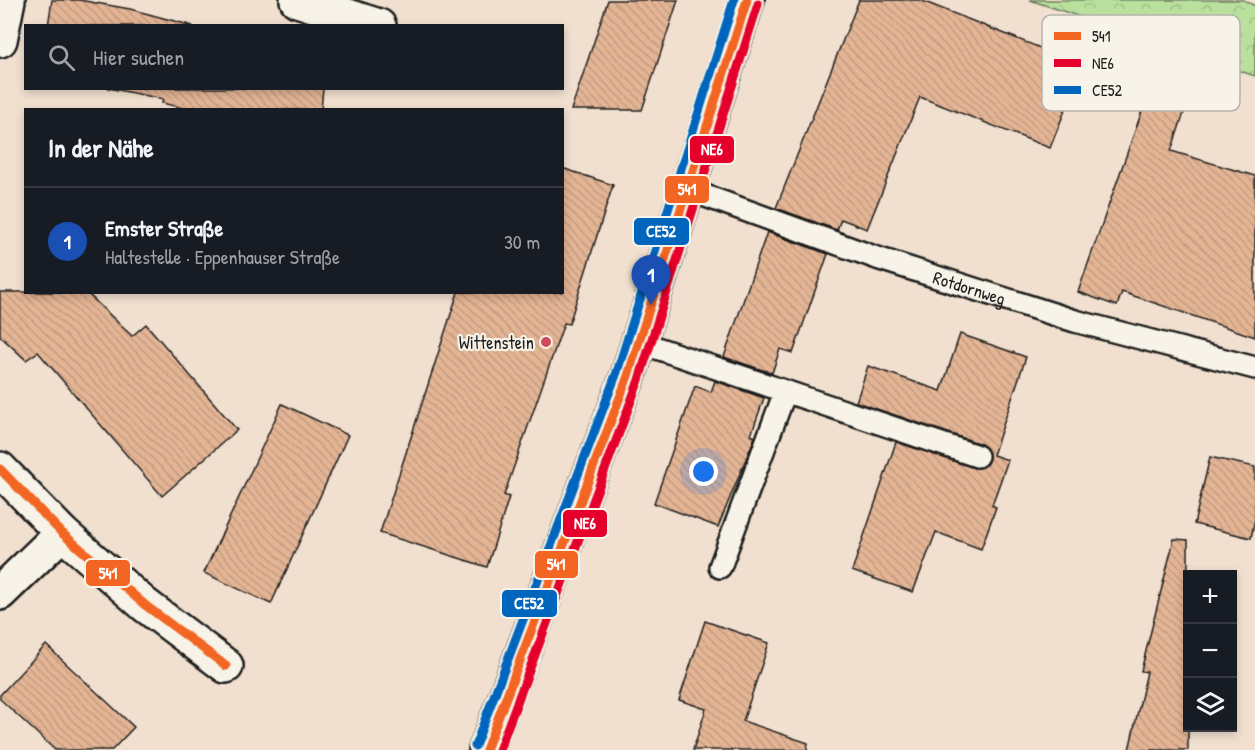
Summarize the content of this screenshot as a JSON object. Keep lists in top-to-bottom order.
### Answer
{
  "streets": {
    "lane": ["Rotdornweg"]
  },
  "places": ["Wittenstein"],
  "lines": ["transit line 541", "transit line CE52", "transit line NE6"],
  "legend": ["541", "NE6", "CE52"],
  "page": {
    "search": "Hier suchen",
    "heading": "In der Nähe",
    "list": [
      {
        "mark": "1",
        "name": "Emster Straße",
        "note": "Haltestelle · Eppenhauser Straße",
        "value": "30 m"
      }
    ],
    "pins": "1",
    "map_buttons": ["+", "−"]
  }
}
